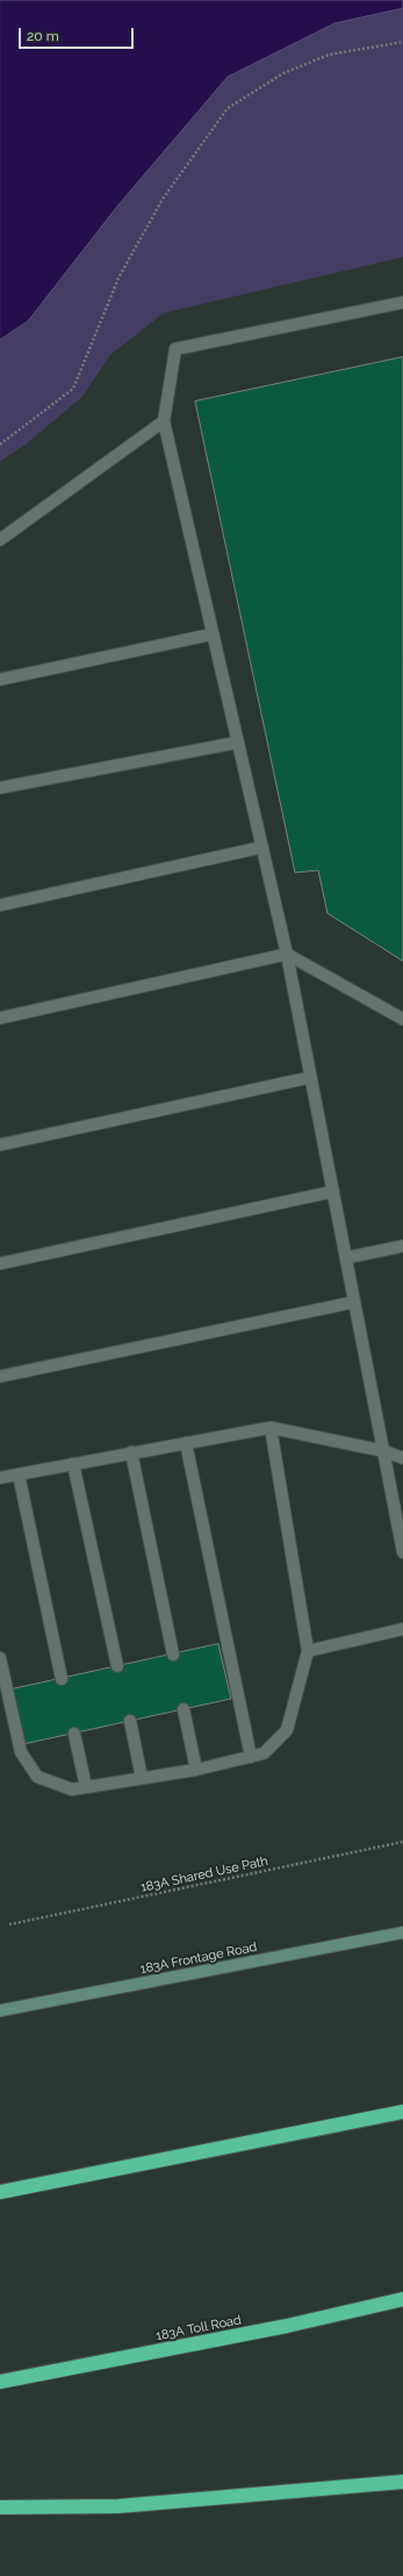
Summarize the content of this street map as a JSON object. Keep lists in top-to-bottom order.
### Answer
{
  "streets": {
    "highway": ["183A Toll Road"],
    "main road": ["183A Frontage Road"],
    "path": ["183A Shared Use Path"]
  },
  "scale_bar": "20 m"
}
